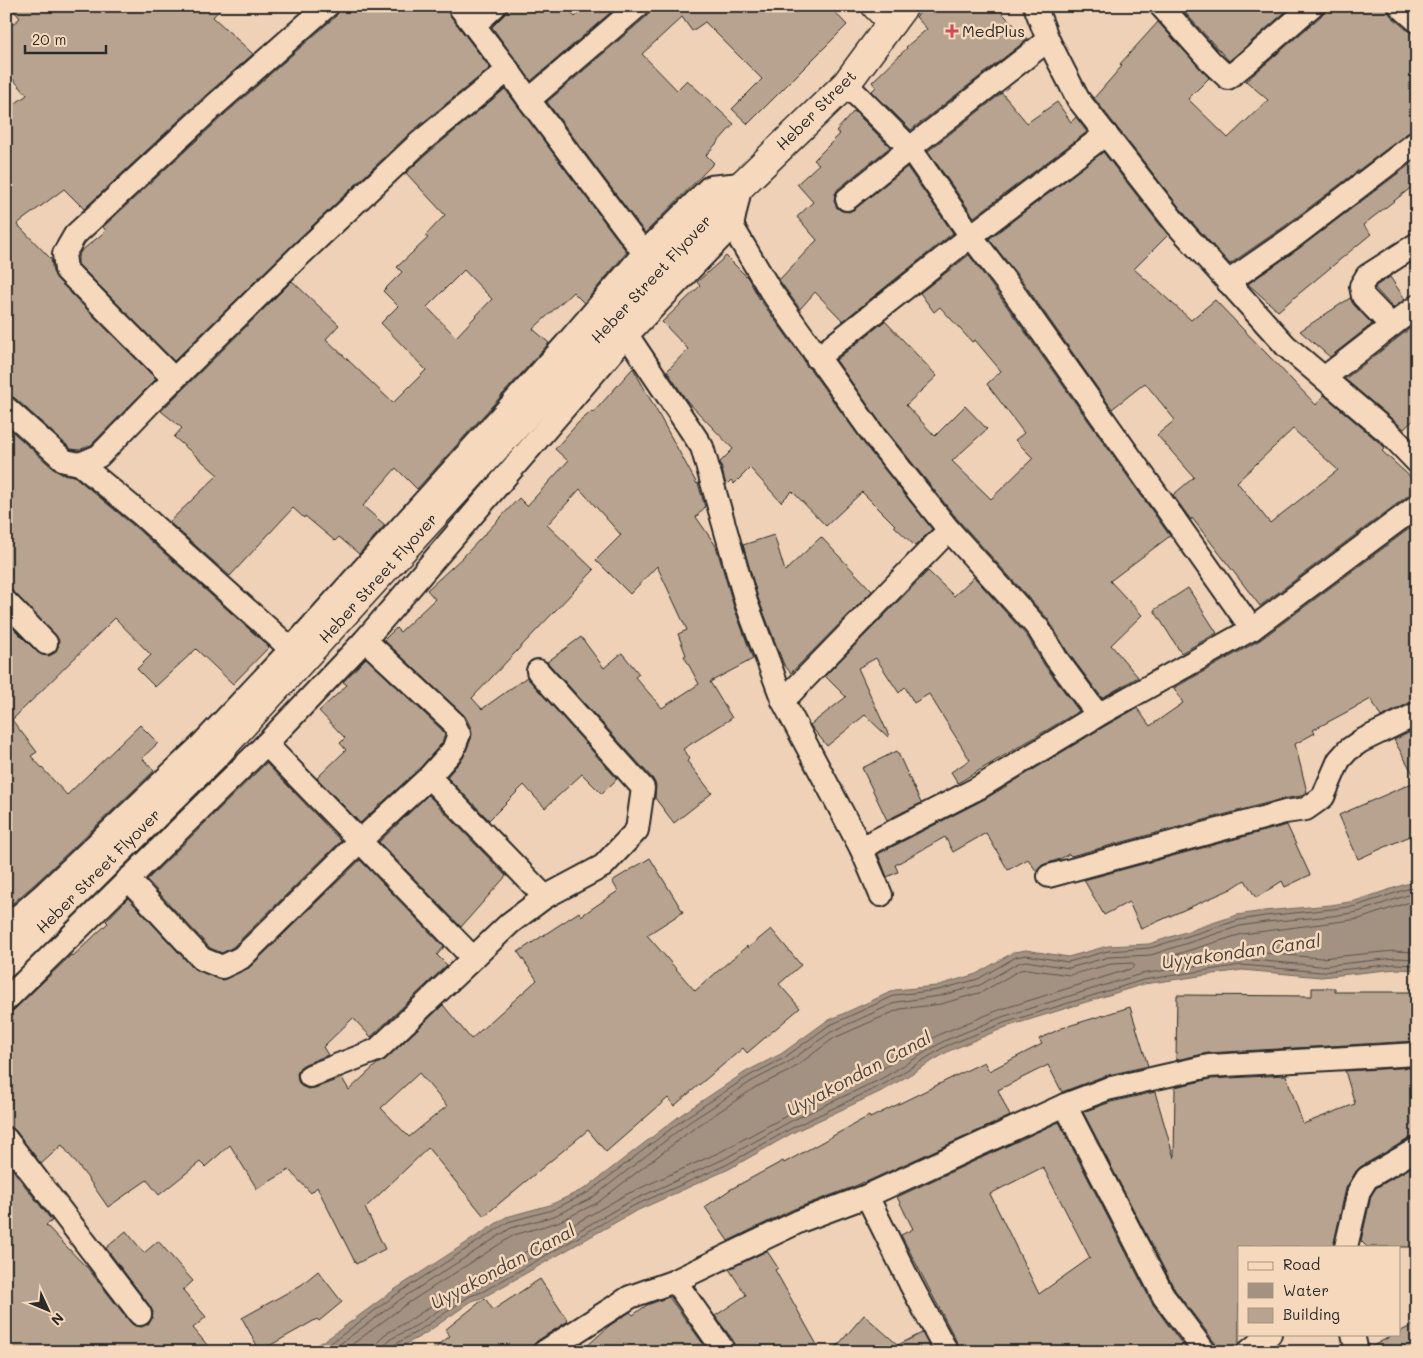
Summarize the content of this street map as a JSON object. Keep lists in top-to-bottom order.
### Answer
{
  "streets": {
    "street": ["Heber Street", "Heber Street Flyover"]
  },
  "crossings": [
    ["Heber Street", "Heber Street Flyover"]
  ],
  "water": ["Uyyakondan Canal"],
  "places": {
    "health": ["MedPlus"]
  },
  "legend": ["Road", "Water", "Building"],
  "scale_bar": "20 m",
  "north": "bottom right"
}
